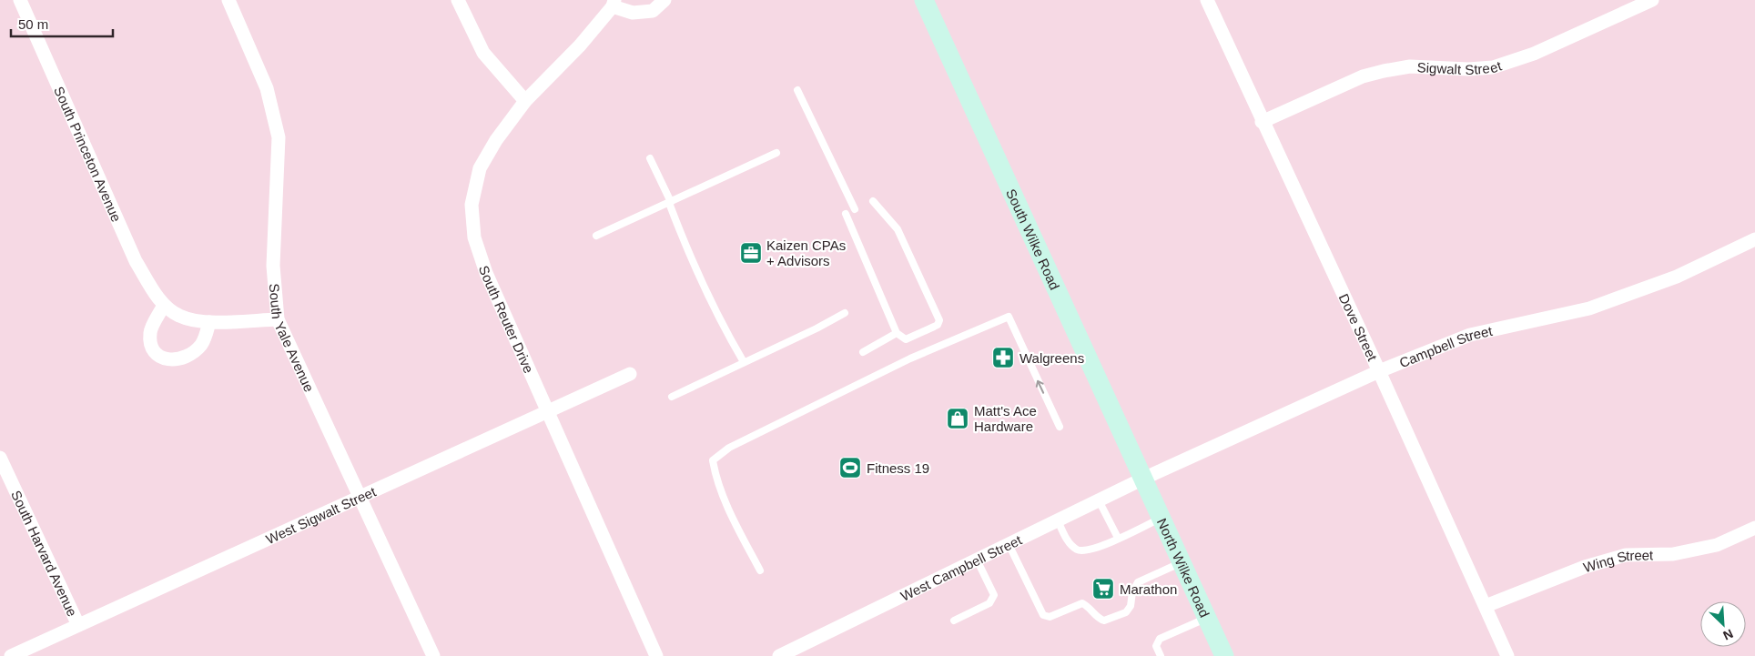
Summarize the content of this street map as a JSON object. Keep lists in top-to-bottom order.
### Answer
{
  "streets": {
    "main road": ["South Wilke Road", "North Wilke Road"],
    "street": [
      "Sigwalt Street",
      "South Princeton Avenue",
      "South Reuter Drive",
      "Dove Street",
      "South Yale Avenue",
      "Campbell Street",
      "West Sigwalt Street",
      "South Harvard Avenue",
      "Wing Street",
      "West Campbell Street"
    ]
  },
  "crossings": [
    ["Sigwalt Street", "Dove Street"],
    ["South Princeton Avenue", "South Yale Avenue"],
    ["South Wilke Road", "Campbell Street"],
    ["South Wilke Road", "West Campbell Street"],
    ["South Wilke Road", "North Wilke Road"],
    ["South Reuter Drive", "West Sigwalt Street"],
    ["Dove Street", "Campbell Street"],
    ["Dove Street", "Wing Street"],
    ["South Yale Avenue", "West Sigwalt Street"],
    ["Campbell Street", "West Campbell Street"],
    ["Campbell Street", "North Wilke Road"],
    ["West Sigwalt Street", "South Harvard Avenue"],
    ["West Campbell Street", "North Wilke Road"]
  ],
  "places": {
    "office": ["Kaizen CPAs + Advisors"],
    "pharmacy": ["Walgreens"],
    "shop": ["Matt's Ace Hardware"],
    "sports": ["Fitness 19"],
    "supermarket": ["Marathon"]
  },
  "scale_bar": "50 m",
  "north": "bottom right"
}
